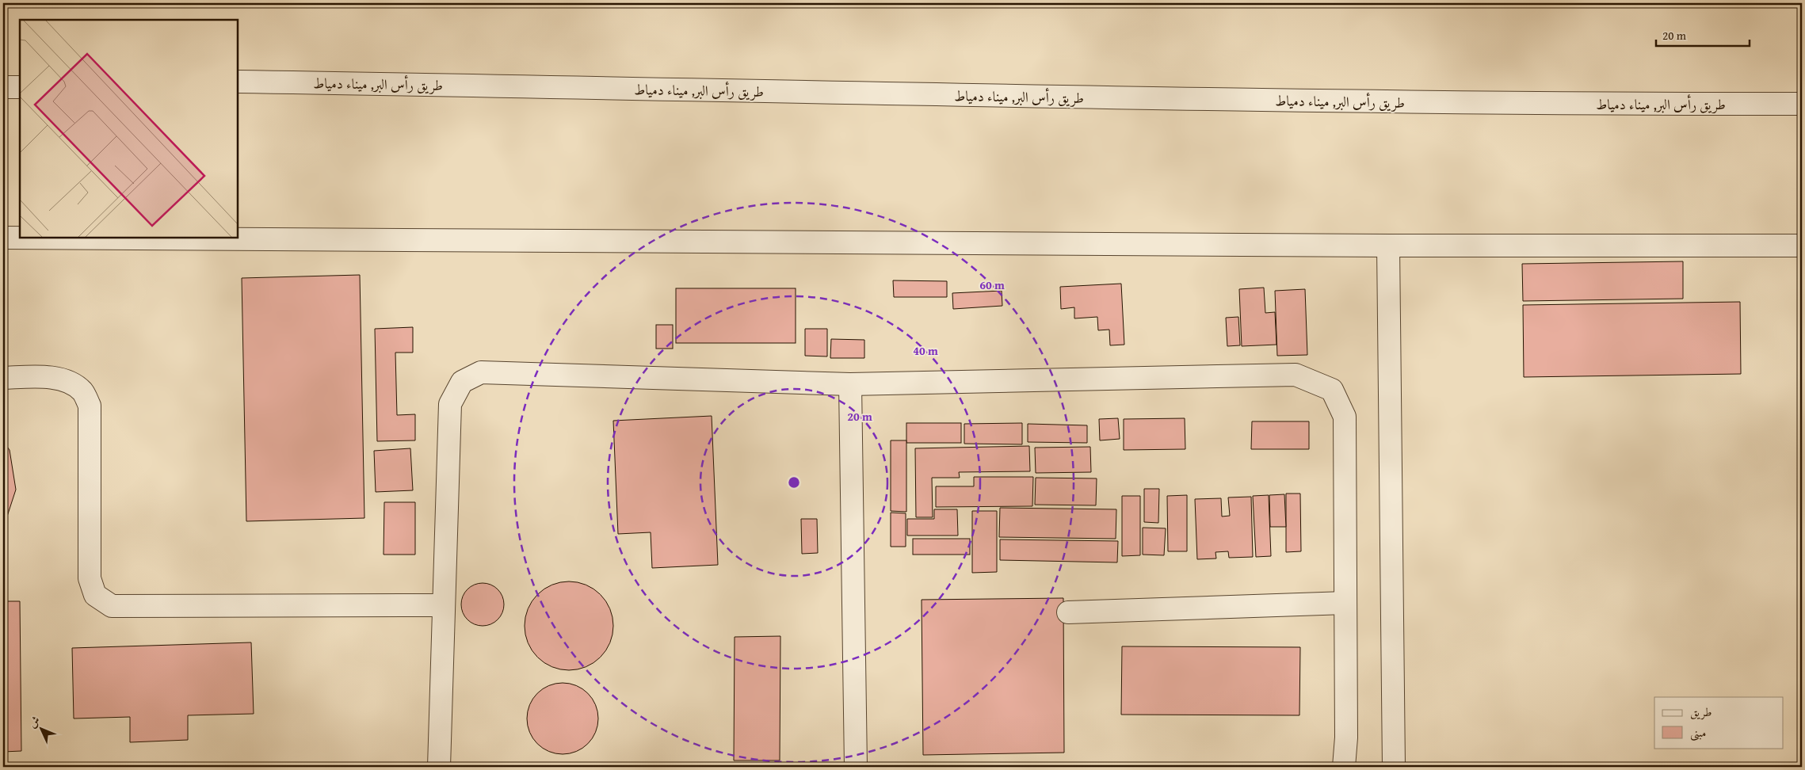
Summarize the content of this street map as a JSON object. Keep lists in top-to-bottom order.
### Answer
{
  "streets": {
    "street": ["طريق رأس البر, ميناء دمياط"]
  },
  "legend": ["طريق", "مبنى"],
  "scale_bar": "20 m",
  "north": "top left",
  "rings": ["60 m", "40 m", "20 m"]
}
